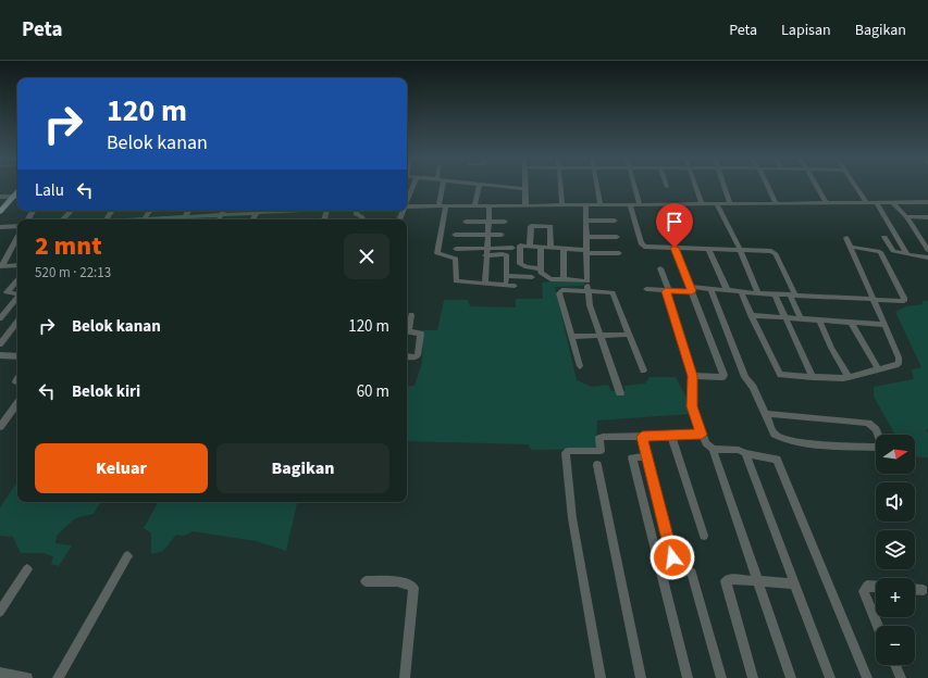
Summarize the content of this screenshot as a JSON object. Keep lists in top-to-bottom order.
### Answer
{
  "north": "right",
  "page": {
    "header": "Peta",
    "nav": ["Peta", "Lapisan", "Bagikan"],
    "turn": ["120 m", "Belok kanan"],
    "then": "Lalu",
    "heading": ["2 mnt", "520 m · 22:13"],
    "list": [
      {
        "name": "Belok kanan",
        "value": "120 m"
      },
      {
        "name": "Belok kiri",
        "value": "60 m"
      }
    ],
    "map_buttons": ["+", "−"],
    "buttons": ["Keluar", "Bagikan"]
  }
}
